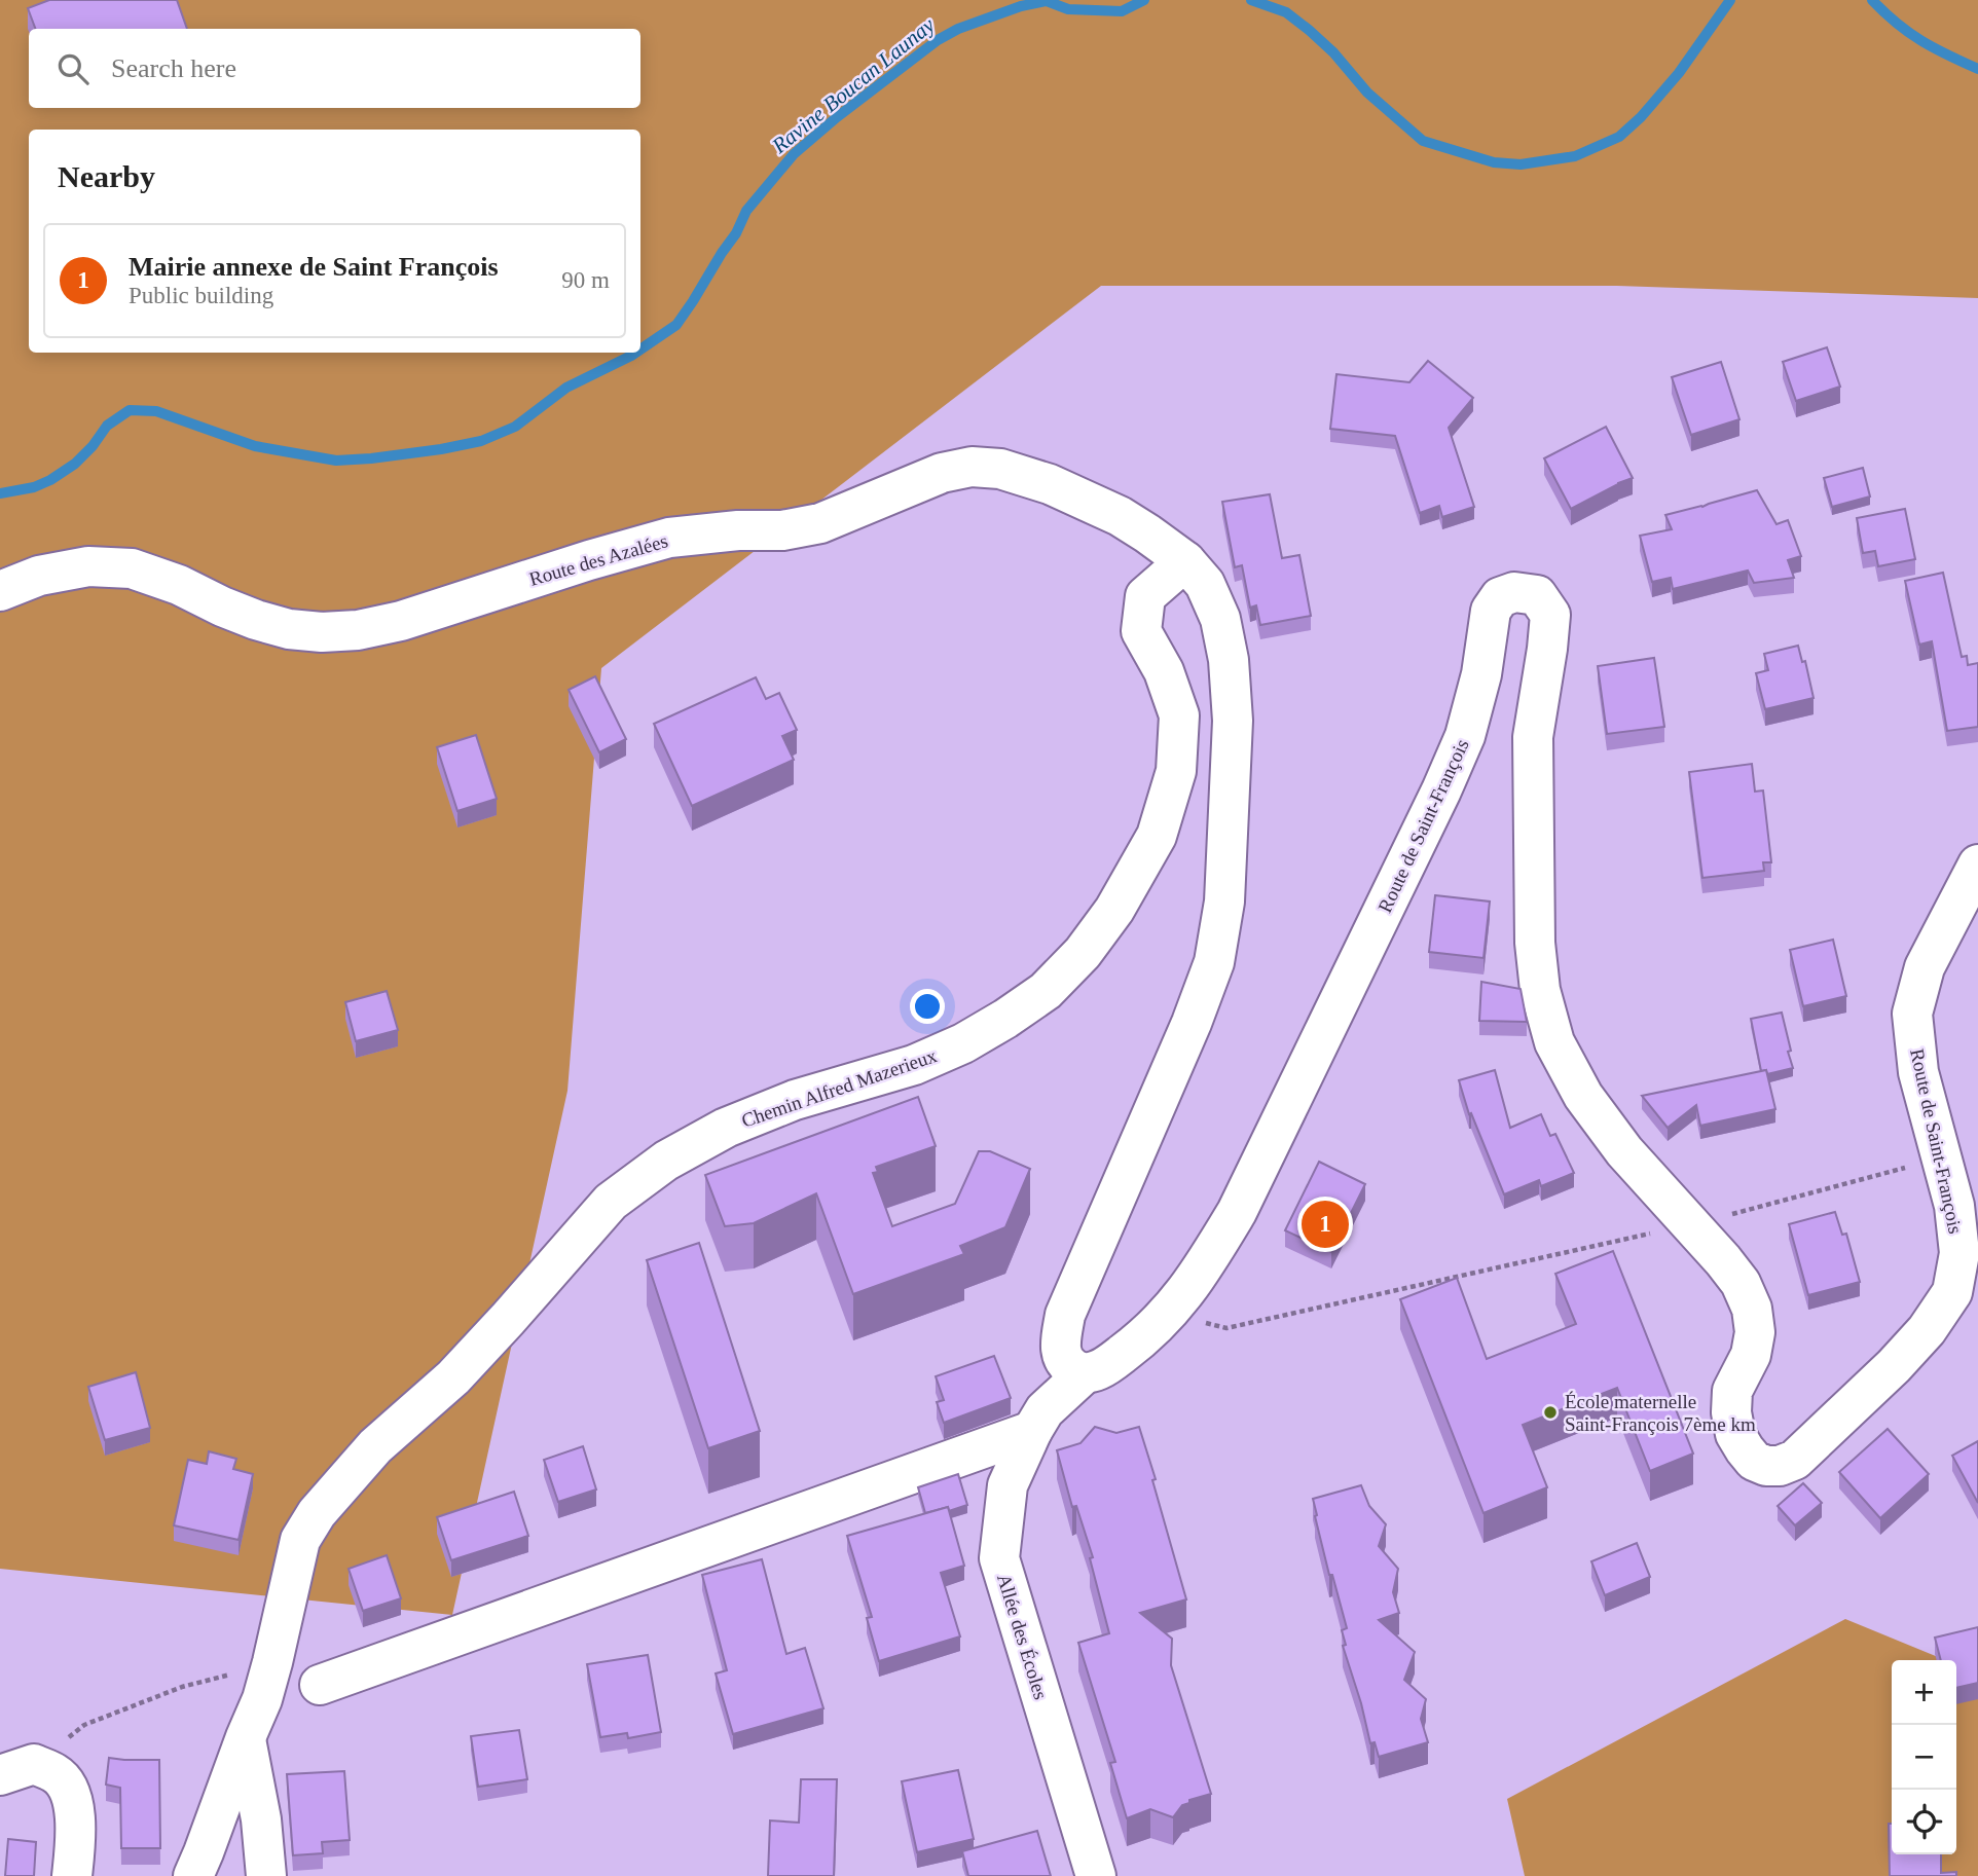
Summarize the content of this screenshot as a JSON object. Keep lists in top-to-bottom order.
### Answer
{
  "streets": {
    "main road": [
      "Route des Azalées",
      "Route de Saint-François",
      "Chemin Alfred Mazerieux",
      "Allée des Écoles"
    ]
  },
  "crossings": [
    ["Route des Azalées", "Chemin Alfred Mazerieux"],
    ["Route de Saint-François", "Allée des Écoles"]
  ],
  "water": ["Ravine Boucan Launay"],
  "places": ["École maternelle Saint-François 7ème km"],
  "page": {
    "search": "Search here",
    "heading": "Nearby",
    "list": [
      {
        "mark": "1",
        "name": "Mairie annexe de Saint François",
        "note": "Public building",
        "value": "90 m"
      }
    ],
    "pins": "1",
    "map_buttons": ["+", "−"]
  }
}
